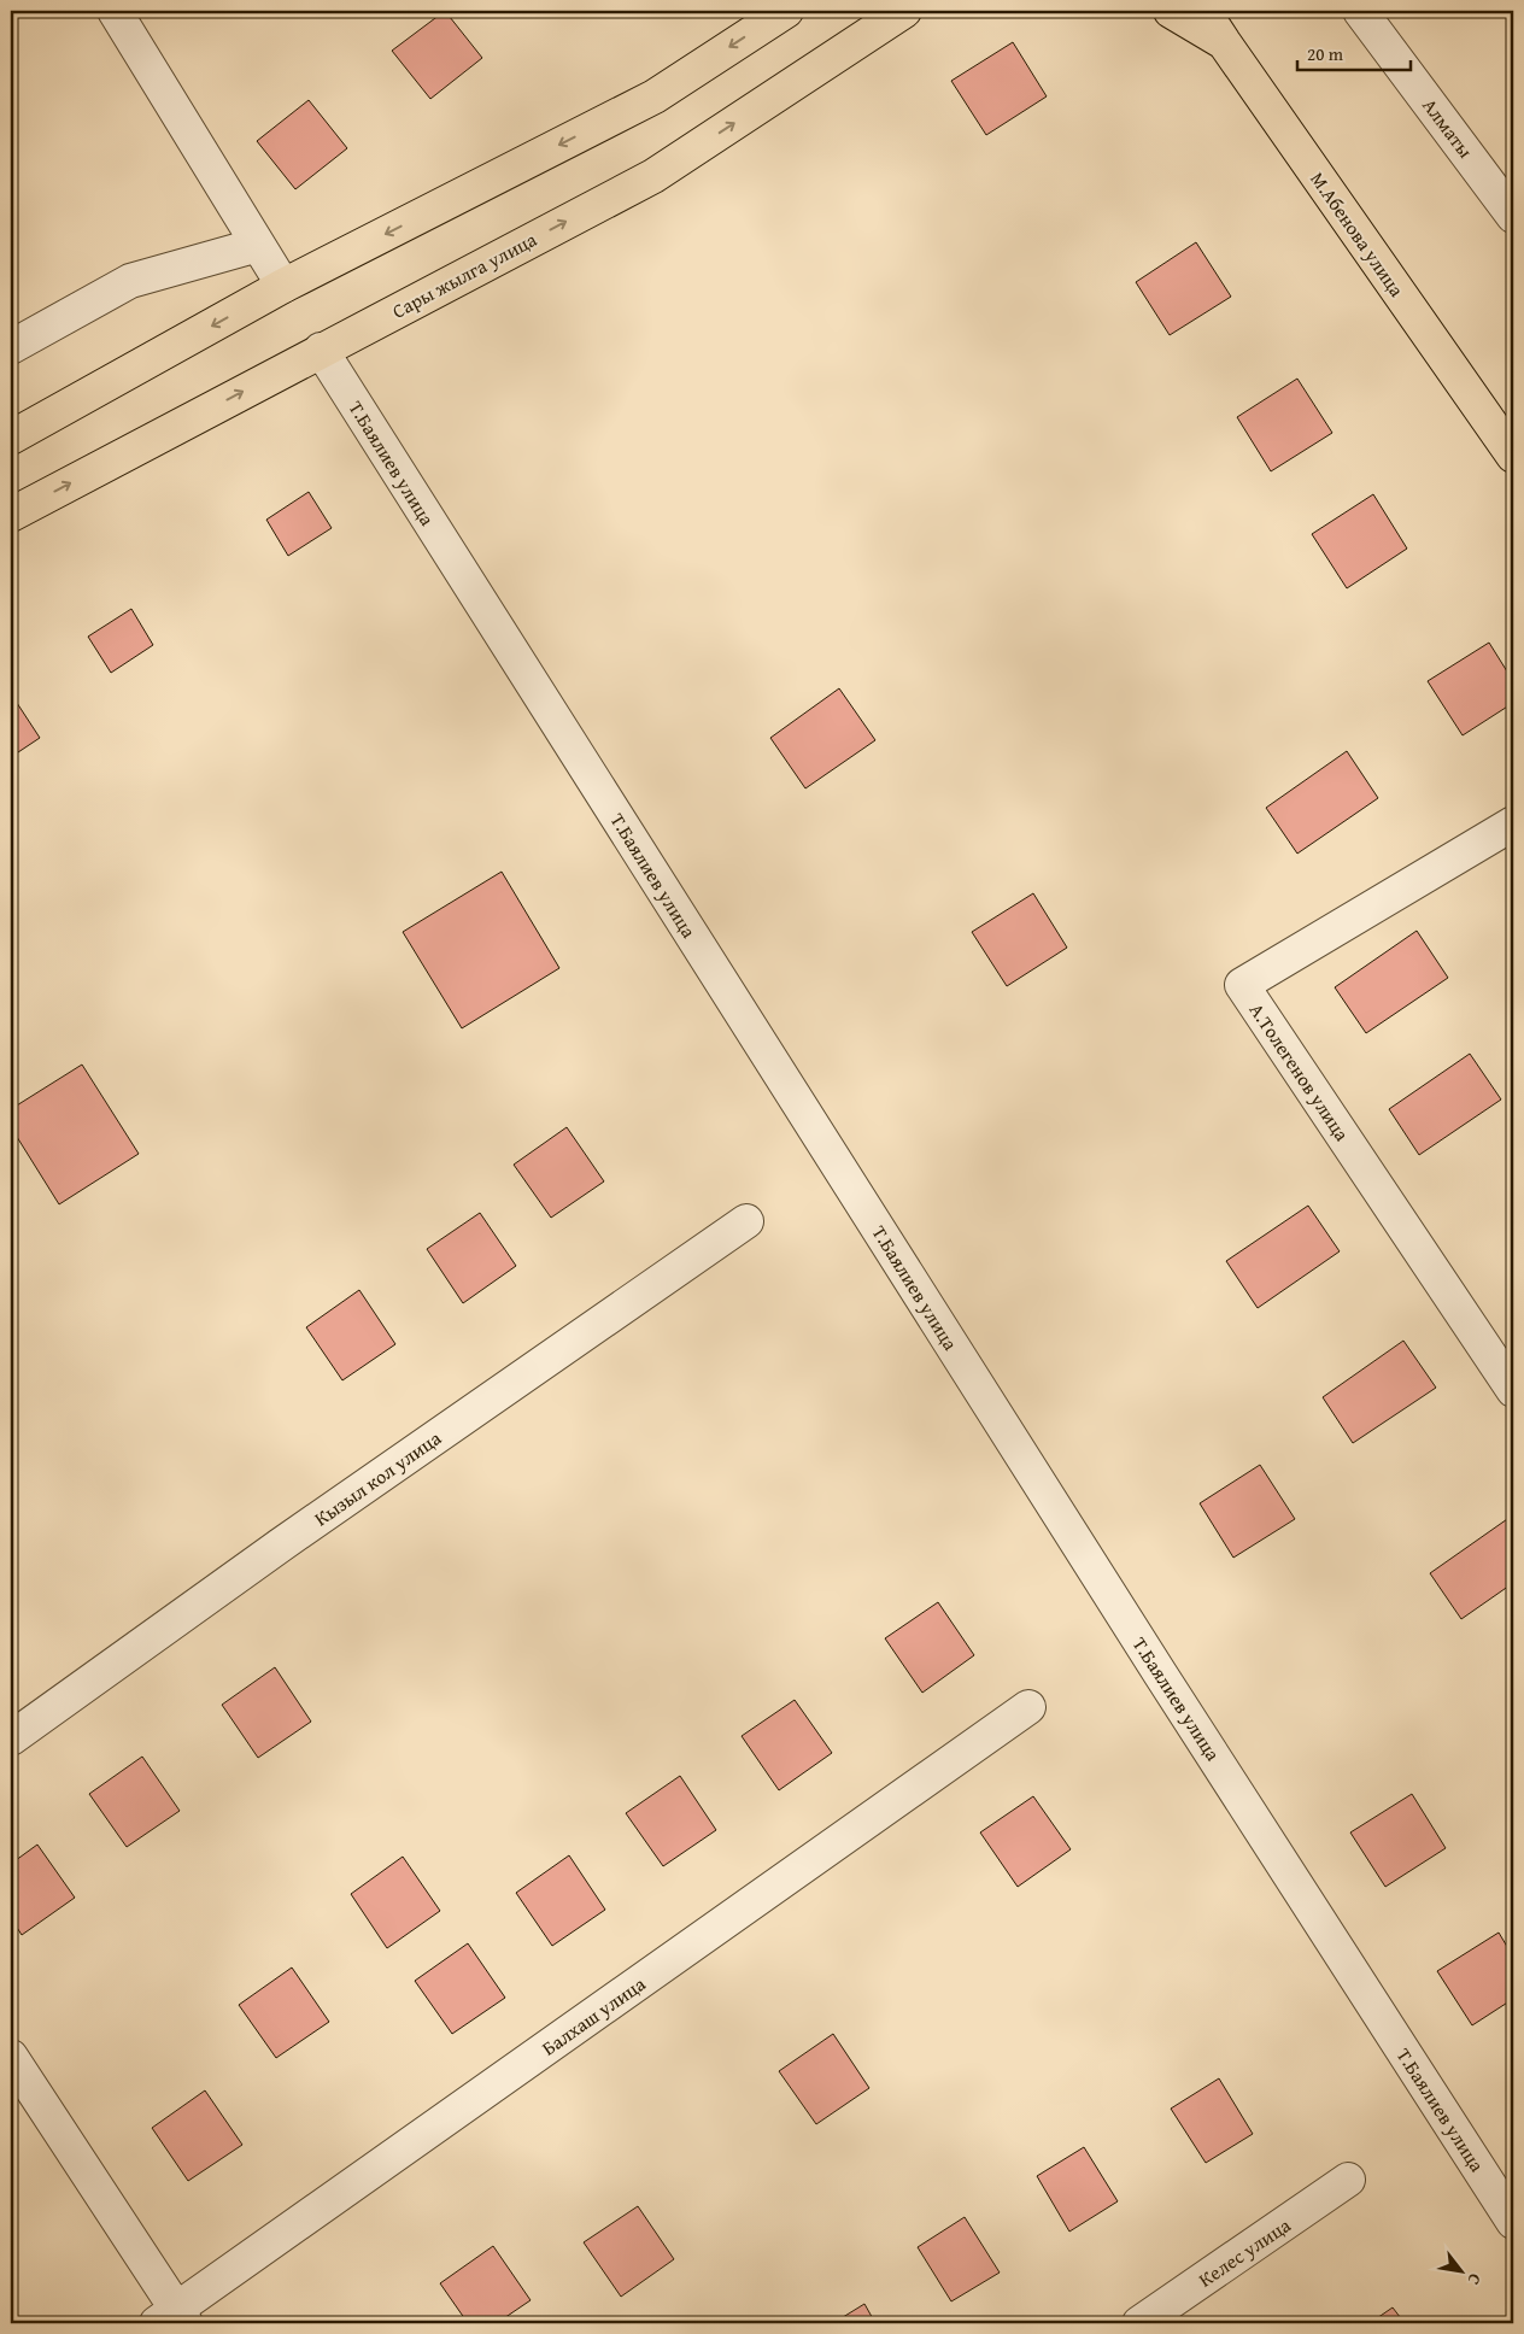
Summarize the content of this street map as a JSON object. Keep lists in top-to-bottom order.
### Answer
{
  "streets": {
    "main road": ["М.Абенова улица", "Сары жылга улица"],
    "street": [
      "Алматы",
      "Т.Баялиев улица",
      "А.Толегенов улица",
      "Кызыл кол улица",
      "Балхаш улица",
      "Келес улица"
    ]
  },
  "crossings": [
    ["Сары жылга улица", "Т.Баялиев улица"]
  ],
  "scale_bar": "20 m",
  "north": "bottom right"
}
